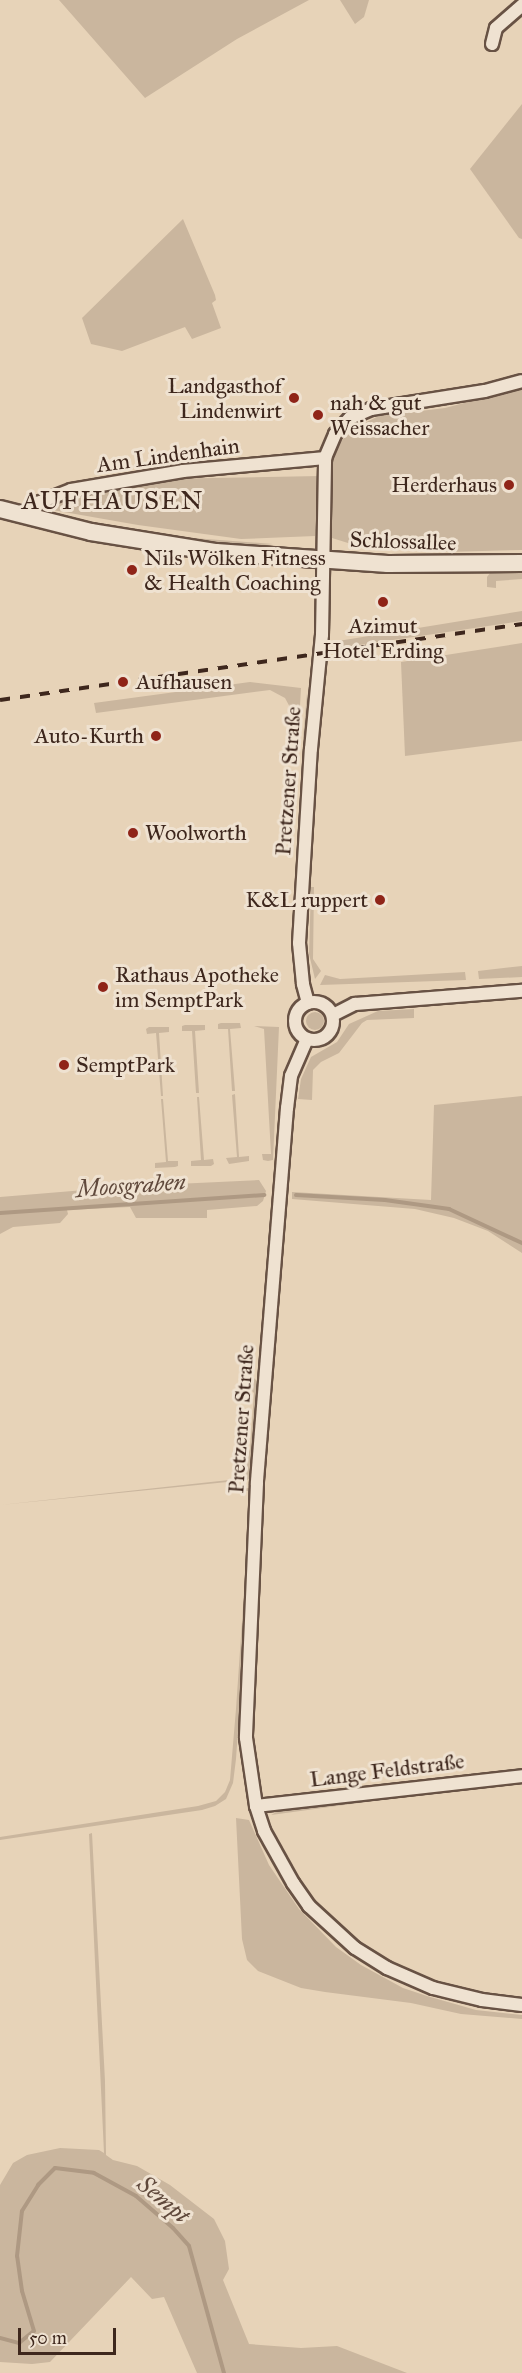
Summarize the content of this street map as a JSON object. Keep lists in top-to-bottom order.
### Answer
{
  "streets": {
    "main road": ["Schlossallee"],
    "street": ["Am Lindenhain", "Pretzener Straße", "Lange Feldstraße"]
  },
  "crossings": [
    ["Am Lindenhain", "Schlossallee"],
    ["Schlossallee", "Pretzener Straße"],
    ["Pretzener Straße", "Lange Feldstraße"]
  ],
  "districts": ["AUFHAUSEN"],
  "water": ["Moosgraben", "Sempt"],
  "places": [
    "Landgasthof Lindenwirt",
    "nah & gut Weissacher",
    "Herderhaus",
    "Nils Wölken Fitness & Health Coaching",
    "Azimut Hotel Erding",
    "Aufhausen",
    "Auto-Kurth",
    "Woolworth",
    "K&L ruppert",
    "Rathaus Apotheke im SemptPark",
    "SemptPark"
  ],
  "scale_bar": "50 m"
}
